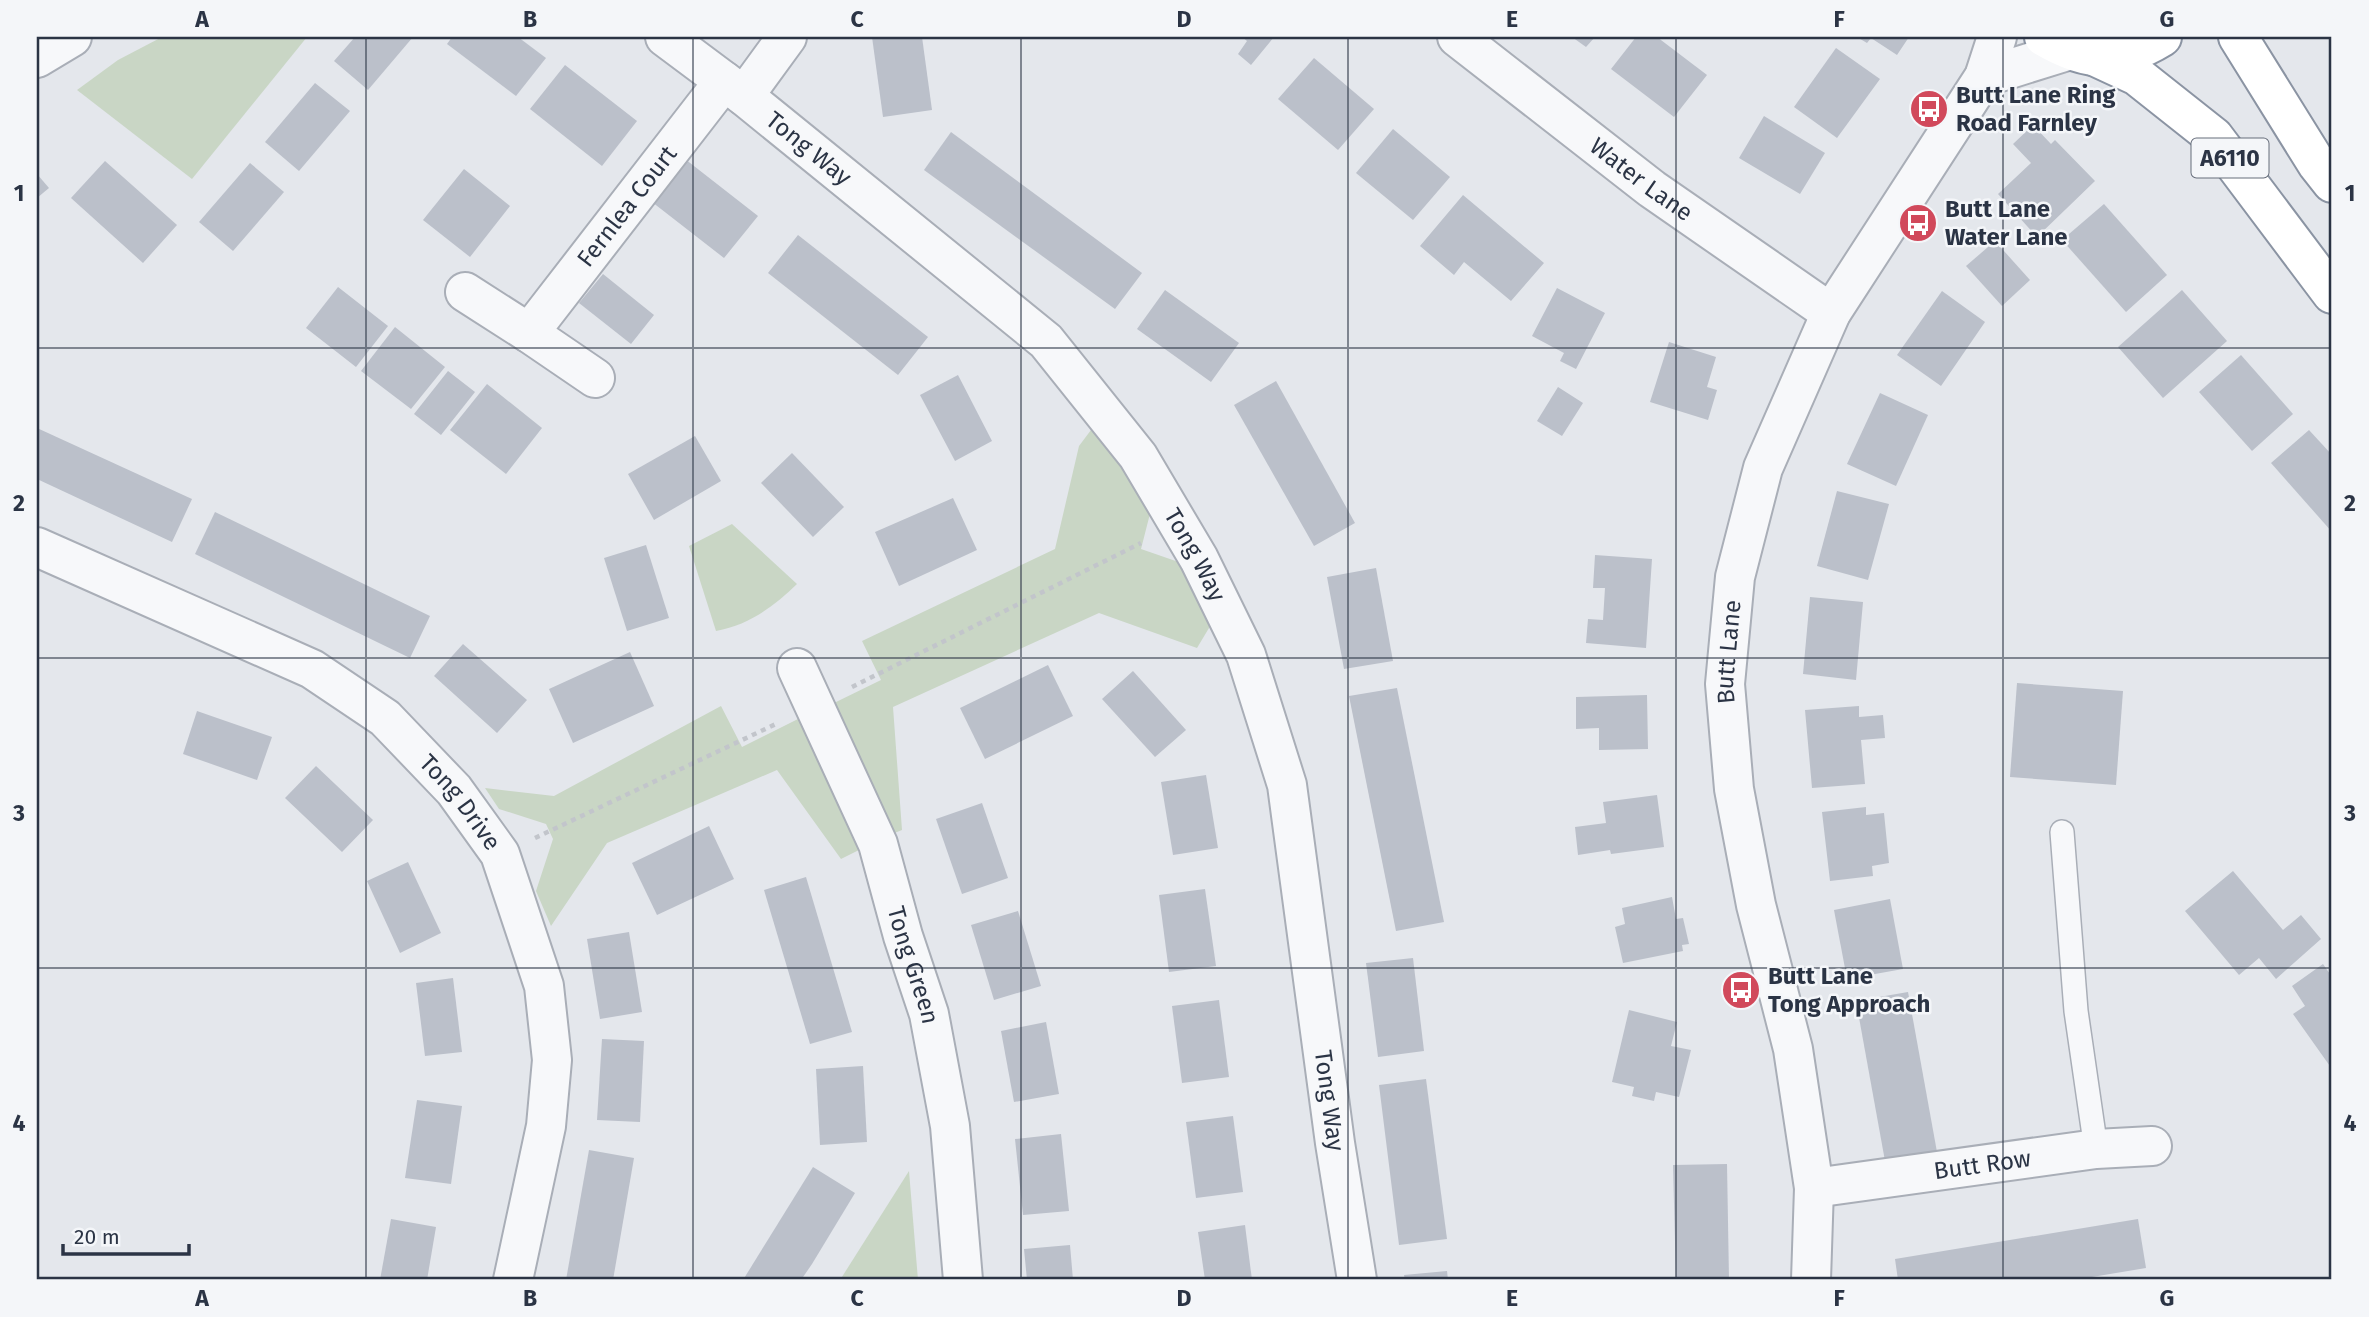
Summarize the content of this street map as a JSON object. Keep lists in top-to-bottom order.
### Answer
{
  "streets": {
    "highway": ["A6110"],
    "street": [
      "Tong Way",
      "Water Lane",
      "Fernlea Court",
      "Butt Lane",
      "Tong Drive",
      "Tong Green",
      "Butt Row"
    ]
  },
  "crossings": [
    ["Tong Way", "Fernlea Court"],
    ["Water Lane", "Butt Lane"],
    ["Butt Lane", "Butt Row"]
  ],
  "places": {
    "bus stop": ["Butt Lane Ring Road Farnley", "Butt Lane Water Lane", "Butt Lane Tong Approach"]
  },
  "scale_bar": "20 m",
  "grid": {
    "columns": [
      "A",
      "B",
      "C",
      "D",
      "E",
      "F",
      "G"
    ],
    "rows": [
      "1",
      "2",
      "3",
      "4"
    ]
  }
}
